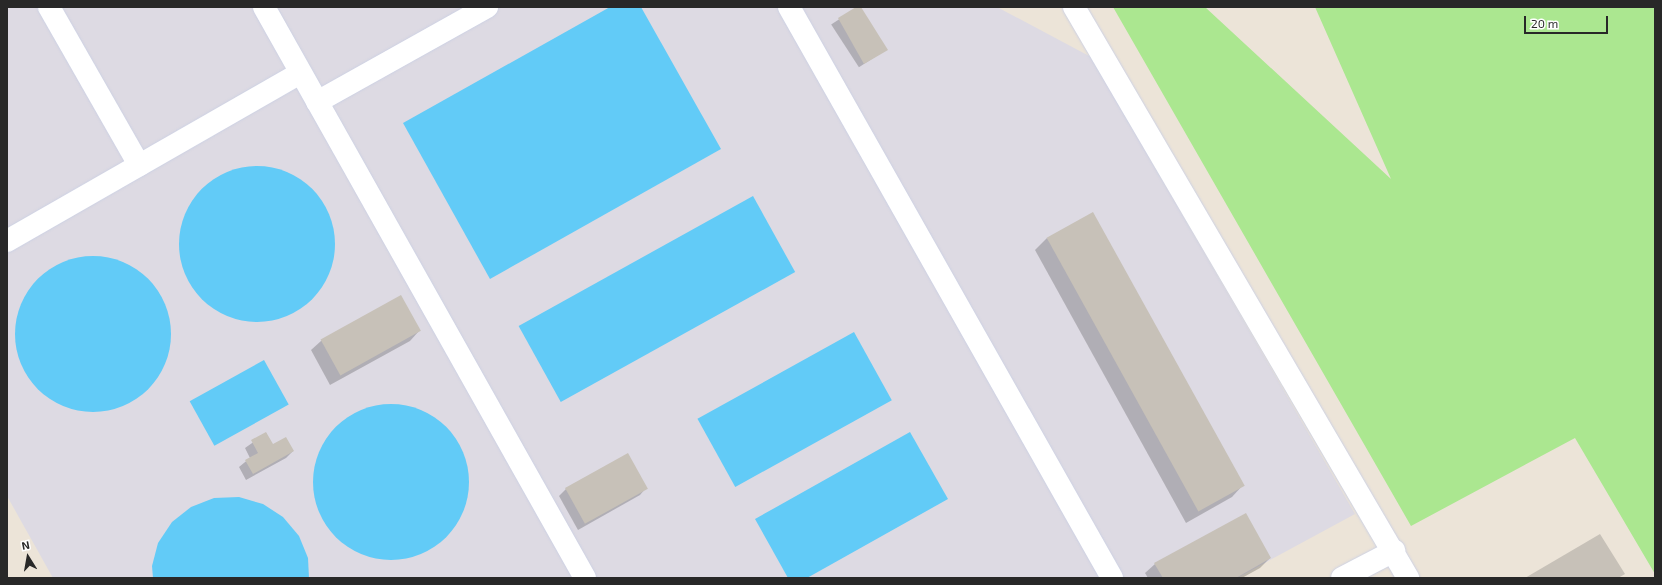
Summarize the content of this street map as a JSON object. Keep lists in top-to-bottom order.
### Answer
{
  "scale_bar": "20 m",
  "north": "top"
}
